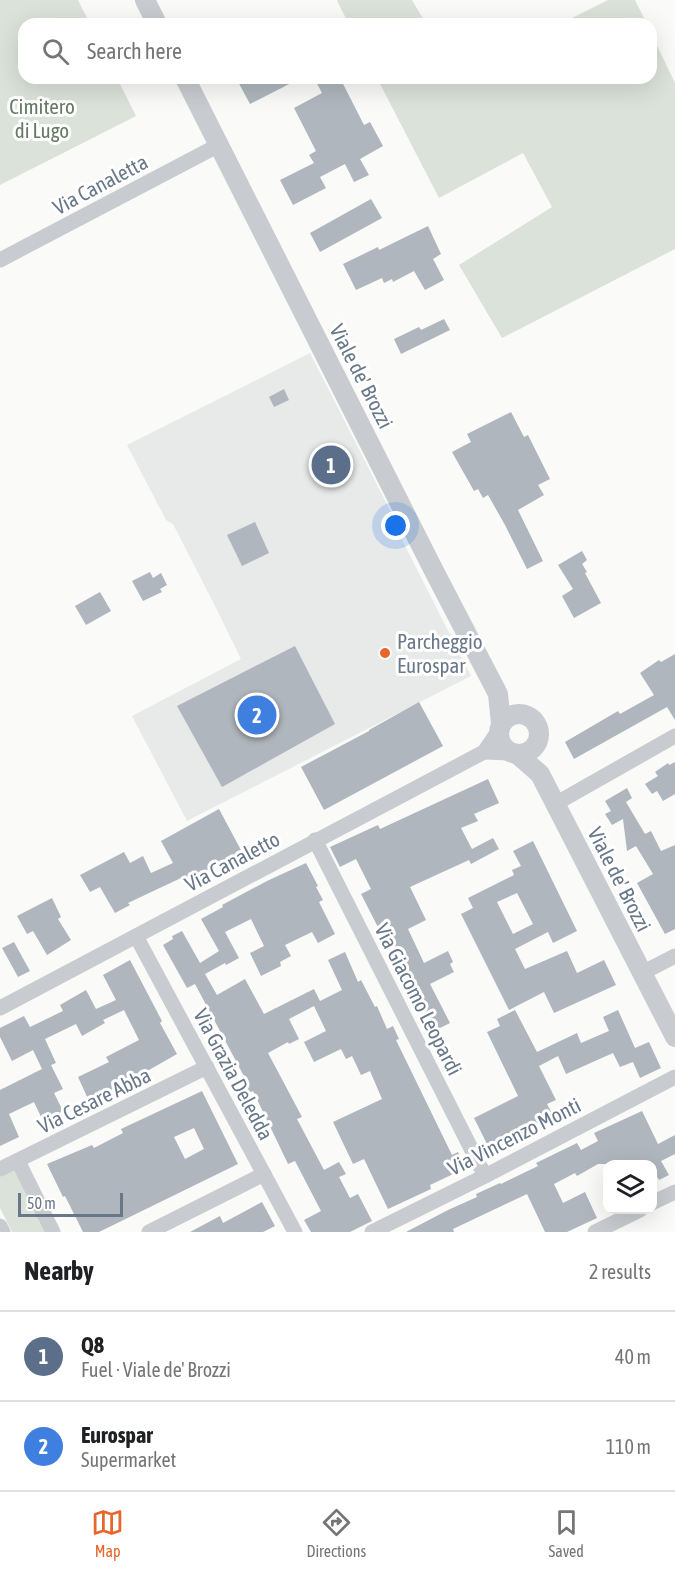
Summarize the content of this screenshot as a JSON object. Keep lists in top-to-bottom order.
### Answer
{
  "streets": {
    "street": [
      "Via Canaletta",
      "Viale de' Brozzi",
      "Via Canaletto",
      "Via Giacomo Leopardi",
      "Via Grazia Deledda",
      "Via Cesare Abba",
      "Via Vincenzo Monti"
    ]
  },
  "crossings": [
    ["Via Canaletta", "Viale de' Brozzi"],
    ["Viale de' Brozzi", "Via Canaletto"],
    ["Via Canaletto", "Via Giacomo Leopardi"],
    ["Via Canaletto", "Via Grazia Deledda"],
    ["Via Giacomo Leopardi", "Via Vincenzo Monti"],
    ["Via Grazia Deledda", "Via Cesare Abba"]
  ],
  "parks": ["Cimitero di Lugo"],
  "places": ["Parcheggio Eurospar"],
  "scale_bar": "50 m",
  "page": {
    "search": "Search here",
    "pins": ["1", "2"],
    "scale": "50 m",
    "heading": ["Nearby", "2 results"],
    "list": [
      {
        "mark": "1",
        "name": "Q8",
        "note": "Fuel · Viale de' Brozzi",
        "value": "40 m"
      },
      {
        "mark": "2",
        "name": "Eurospar",
        "note": "Supermarket",
        "value": "110 m"
      }
    ],
    "nav": ["Map", "Directions", "Saved"]
  }
}
